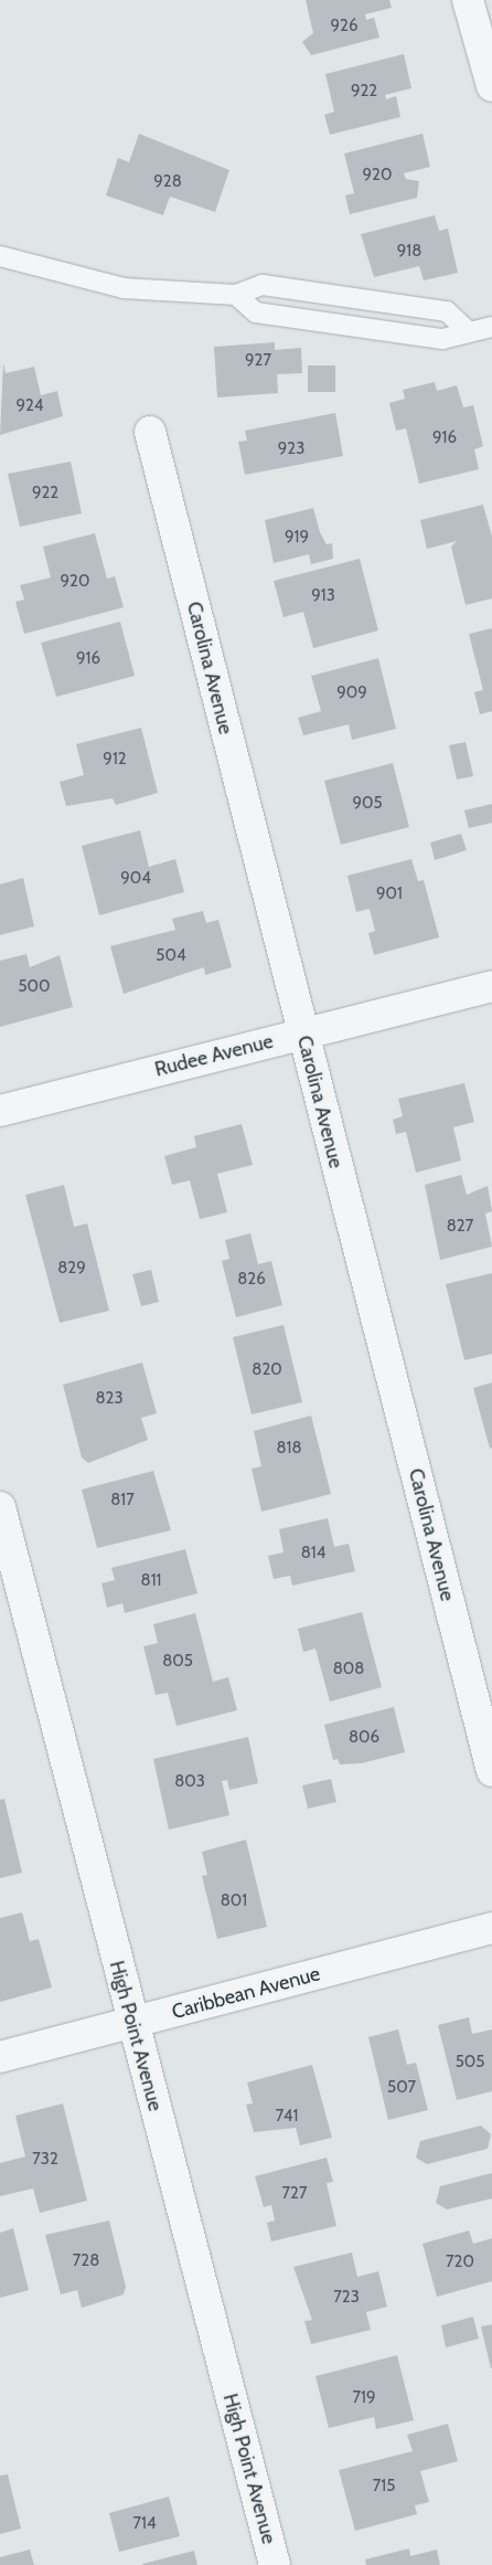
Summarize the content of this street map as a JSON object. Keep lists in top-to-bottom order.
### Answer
{
  "streets": {
    "street": [
      "Carolina Avenue",
      "Rudee Avenue",
      "Caribbean Avenue",
      "High Point Avenue"
    ]
  },
  "crossings": [
    ["Carolina Avenue", "Rudee Avenue"],
    ["Caribbean Avenue", "High Point Avenue"]
  ],
  "house_numbers": [
    "926",
    "922",
    "920",
    "928",
    "918",
    "927",
    "924",
    "916",
    "923",
    "922",
    "919",
    "920",
    "913",
    "916",
    "909",
    "912",
    "905",
    "904",
    "901",
    "504",
    "500",
    "827",
    "829",
    "826",
    "820",
    "823",
    "818",
    "817",
    "814",
    "811",
    "805",
    "808",
    "806",
    "803",
    "801",
    "505",
    "507",
    "741",
    "732",
    "727",
    "728",
    "720",
    "723",
    "719",
    "715",
    "714"
  ]
}
